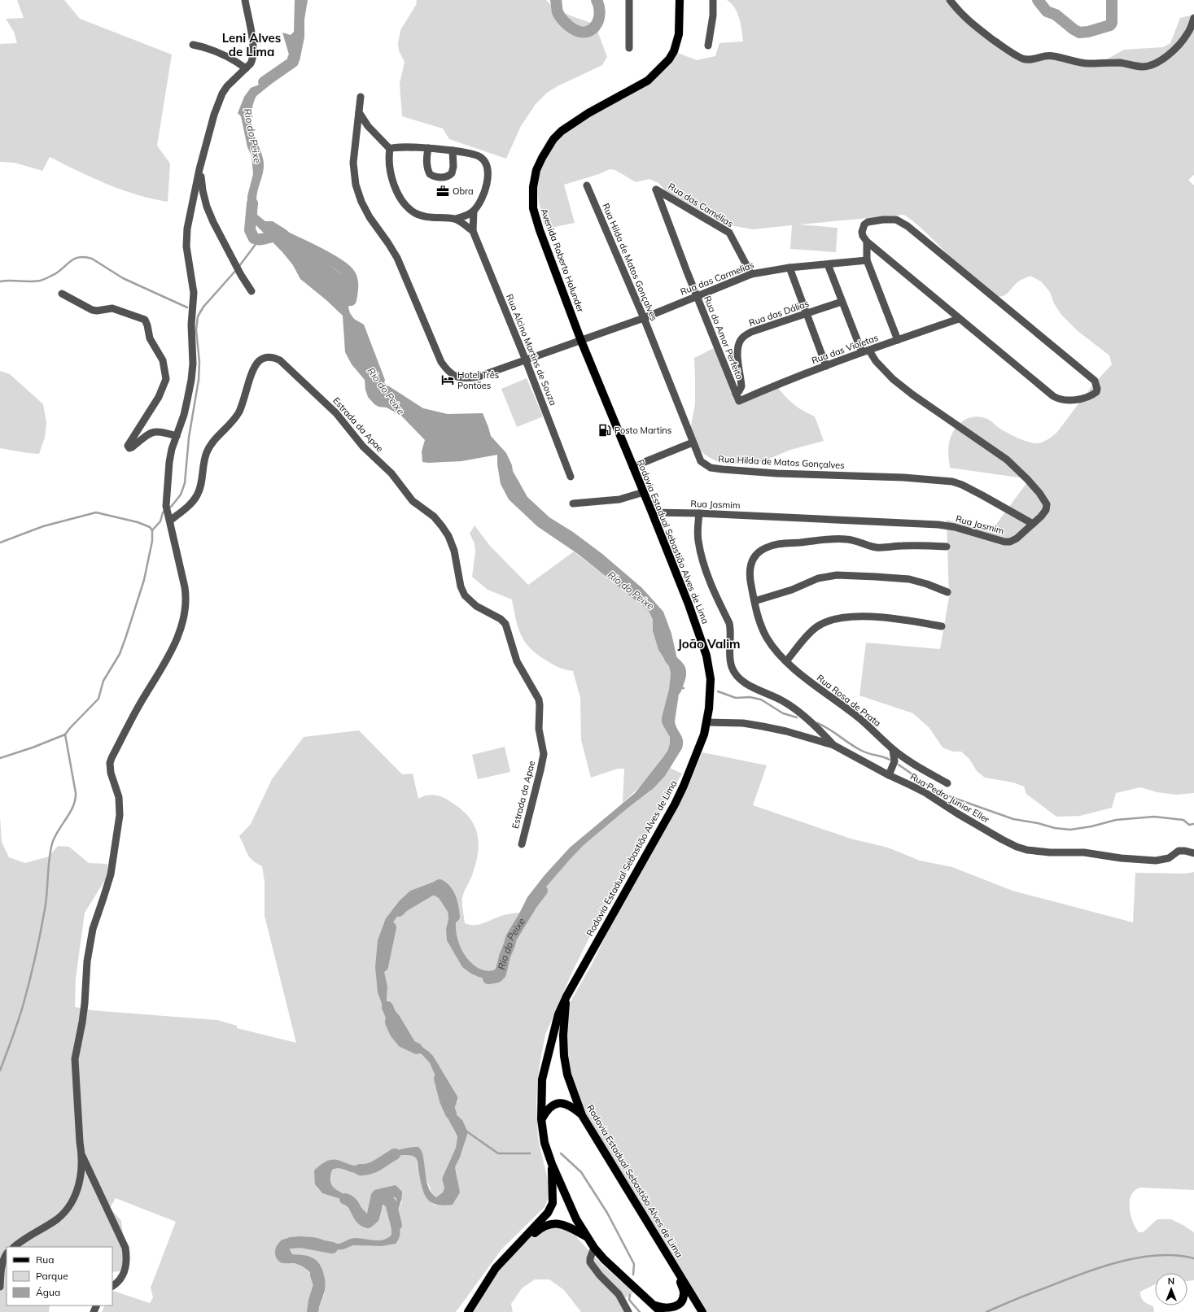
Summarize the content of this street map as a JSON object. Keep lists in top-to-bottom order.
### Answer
{
  "streets": {
    "main road": ["Avenida Roberto Holunder", "Rodovia Estadual Sebastião Alves de Lima"],
    "street": [
      "Rua das Camélias",
      "Rua Hilda de Matos Gonçalves",
      "Rua das Carmelias",
      "Rua das Dálias",
      "Rua do Amor Perfeito",
      "Rua das Violetas",
      "Rua Alcino Martins de Souza",
      "Estrada da Apae",
      "Rua Jasmim",
      "Rua Rosa de Prata",
      "Rua Pedro Junior Eller"
    ]
  },
  "crossings": [
    ["Rua das Camélias", "Rua das Carmelias"],
    ["Rua das Camélias", "Rua do Amor Perfeito"],
    ["Avenida Roberto Holunder", "Rua das Carmelias"],
    ["Avenida Roberto Holunder", "Rodovia Estadual Sebastião Alves de Lima"],
    ["Rua Hilda de Matos Gonçalves", "Rua das Carmelias"],
    ["Rua Hilda de Matos Gonçalves", "Rua Jasmim"],
    ["Rua das Carmelias", "Rua do Amor Perfeito"],
    ["Rua das Carmelias", "Rua Alcino Martins de Souza"],
    ["Rua das Carmelias", "Rodovia Estadual Sebastião Alves de Lima"],
    ["Rua das Dálias", "Rua do Amor Perfeito"],
    ["Rua do Amor Perfeito", "Rua das Violetas"],
    ["Rua das Violetas", "Rua Jasmim"],
    ["Rua Jasmim", "Rodovia Estadual Sebastião Alves de Lima"],
    ["Rodovia Estadual Sebastião Alves de Lima", "Rua Pedro Junior Eller"]
  ],
  "districts": ["Leni Alves de Lima", "João Valim"],
  "water": ["Rio do Peixe"],
  "places": {
    "office": ["Obra"],
    "hotel": ["Hotel Três Pontões"],
    "fuel station": ["Posto Martins"]
  },
  "legend": ["Rua", "Parque", "Água"],
  "north": "top"
}
